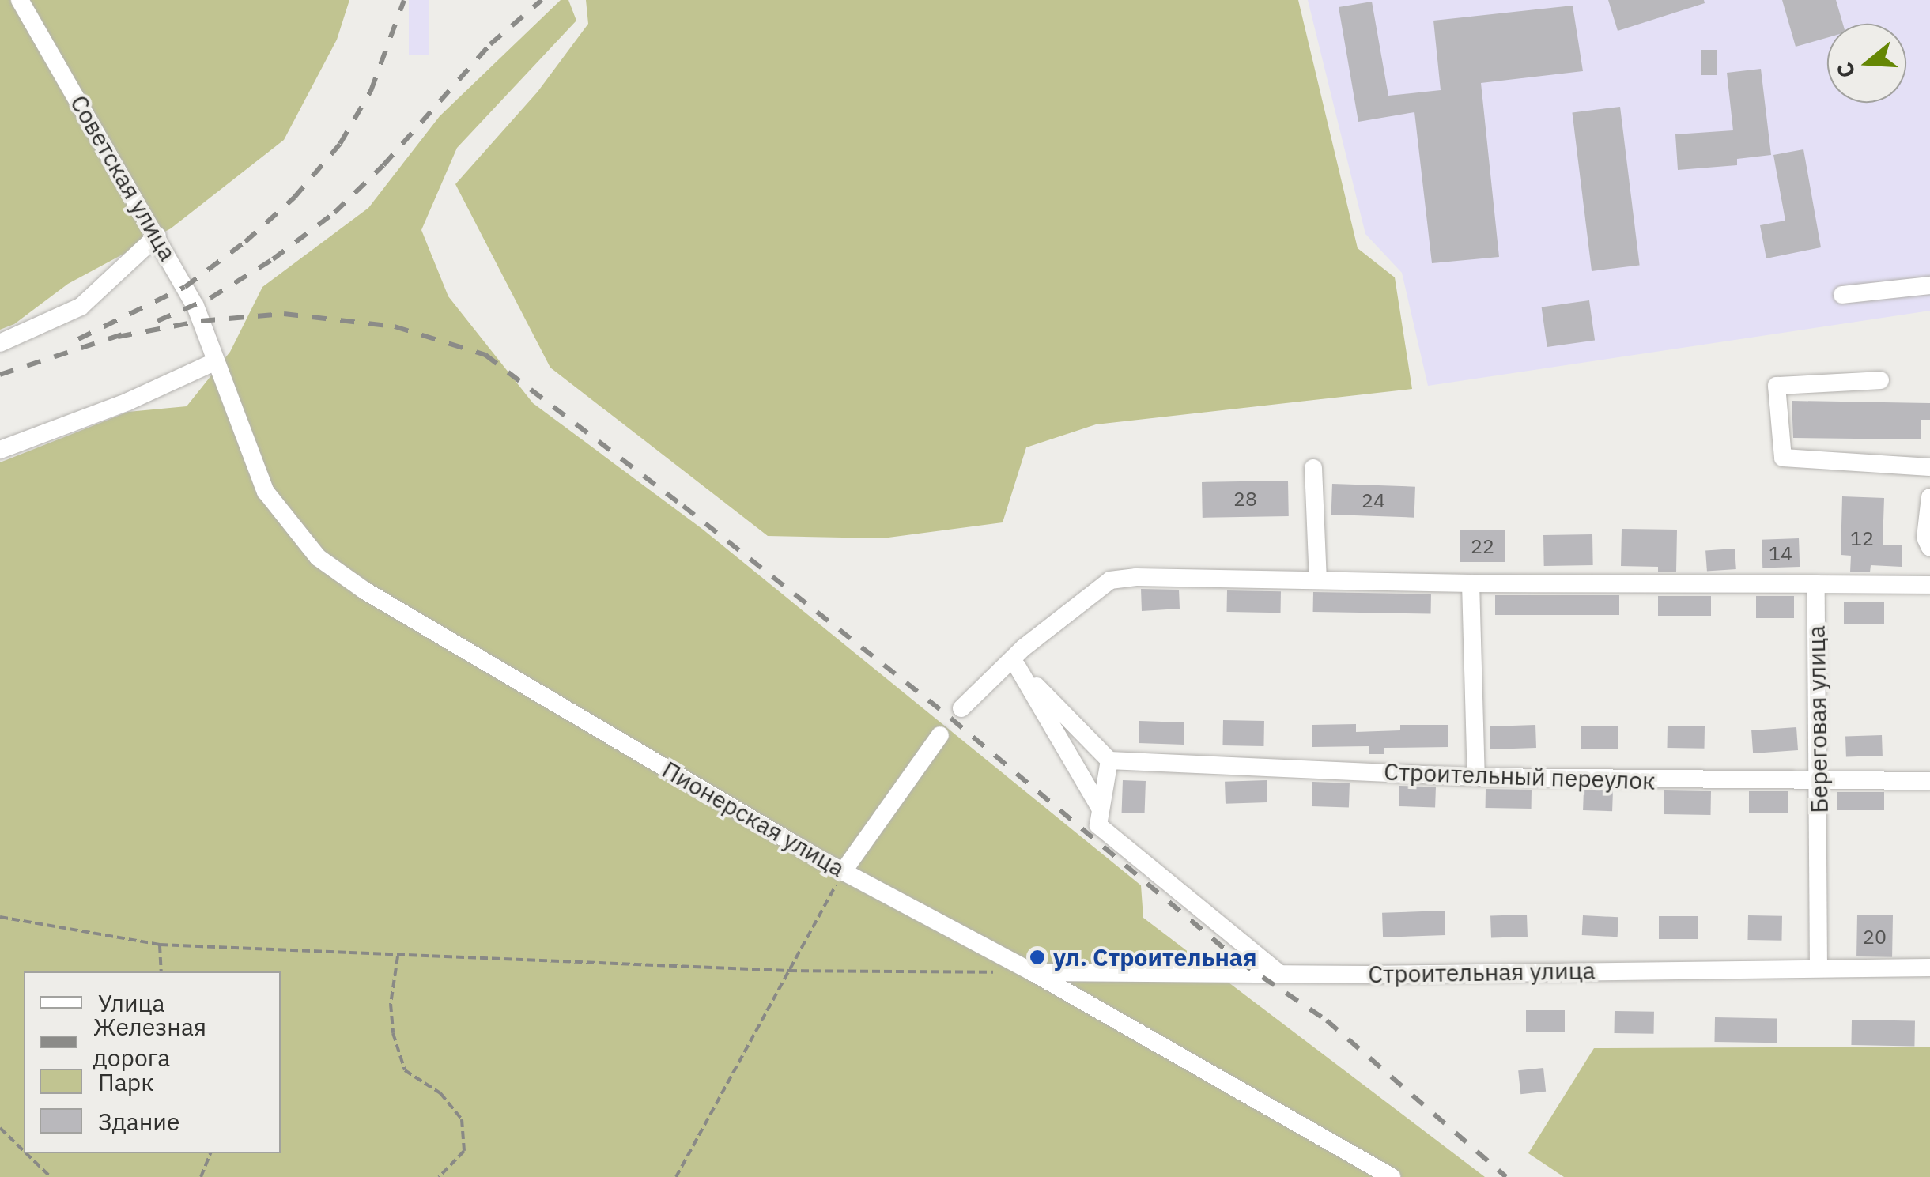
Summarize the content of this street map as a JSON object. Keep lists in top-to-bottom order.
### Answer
{
  "streets": {
    "street": [
      "Советская улица",
      "Береговая улица",
      "Строительный переулок",
      "Пионерская улица",
      "Строительная улица"
    ]
  },
  "crossings": [
    ["Советская улица", "Пионерская улица"],
    ["Береговая улица", "Строительный переулок"],
    ["Береговая улица", "Строительная улица"],
    ["Пионерская улица", "Строительная улица"]
  ],
  "places": ["ул. Строительная"],
  "house_numbers": [
    "28",
    "24",
    "12",
    "22",
    "14",
    "20"
  ],
  "legend": [
    "Улица",
    "Железная дорога",
    "Парк",
    "Здание"
  ],
  "north": "left"
}
